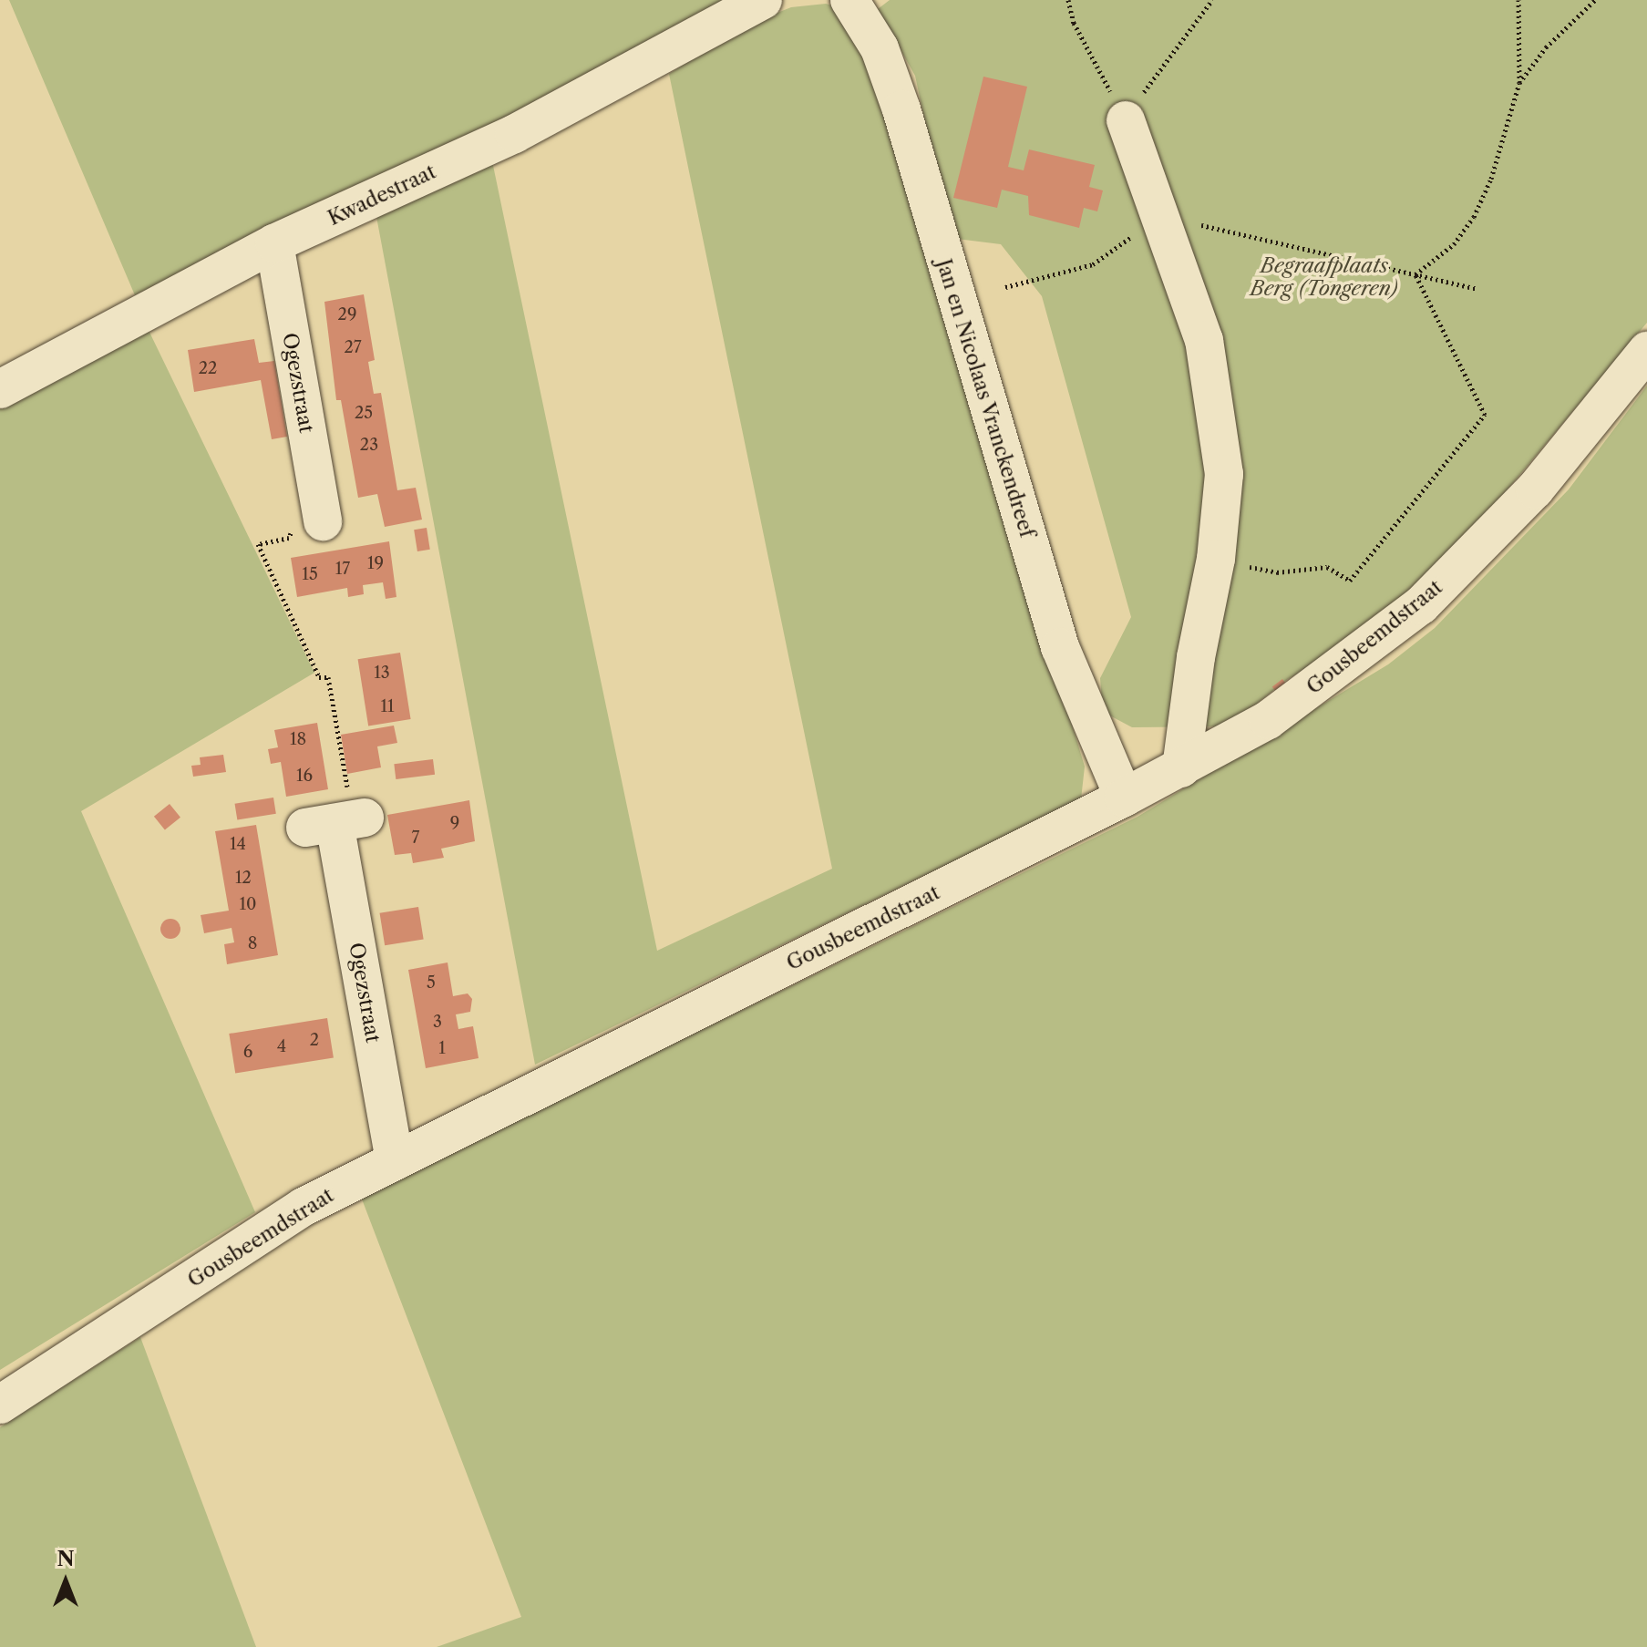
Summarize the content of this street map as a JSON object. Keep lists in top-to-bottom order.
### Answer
{
  "streets": {
    "street": [
      "Kwadestraat",
      "Ogezstraat",
      "Jan en Nicolaas Vranckendreef",
      "Gousbeemdstraat"
    ]
  },
  "crossings": [
    ["Kwadestraat", "Ogezstraat"],
    ["Ogezstraat", "Gousbeemdstraat"],
    ["Jan en Nicolaas Vranckendreef", "Gousbeemdstraat"]
  ],
  "parks": ["Begraafplaats Berg (Tongeren)"],
  "house_numbers": [
    "29",
    "27",
    "22",
    "25",
    "23",
    "19",
    "17",
    "15",
    "13",
    "11",
    "18",
    "16",
    "9",
    "7",
    "14",
    "12",
    "10",
    "8",
    "5",
    "3",
    "2",
    "4",
    "1",
    "6"
  ],
  "north": "top"
}
